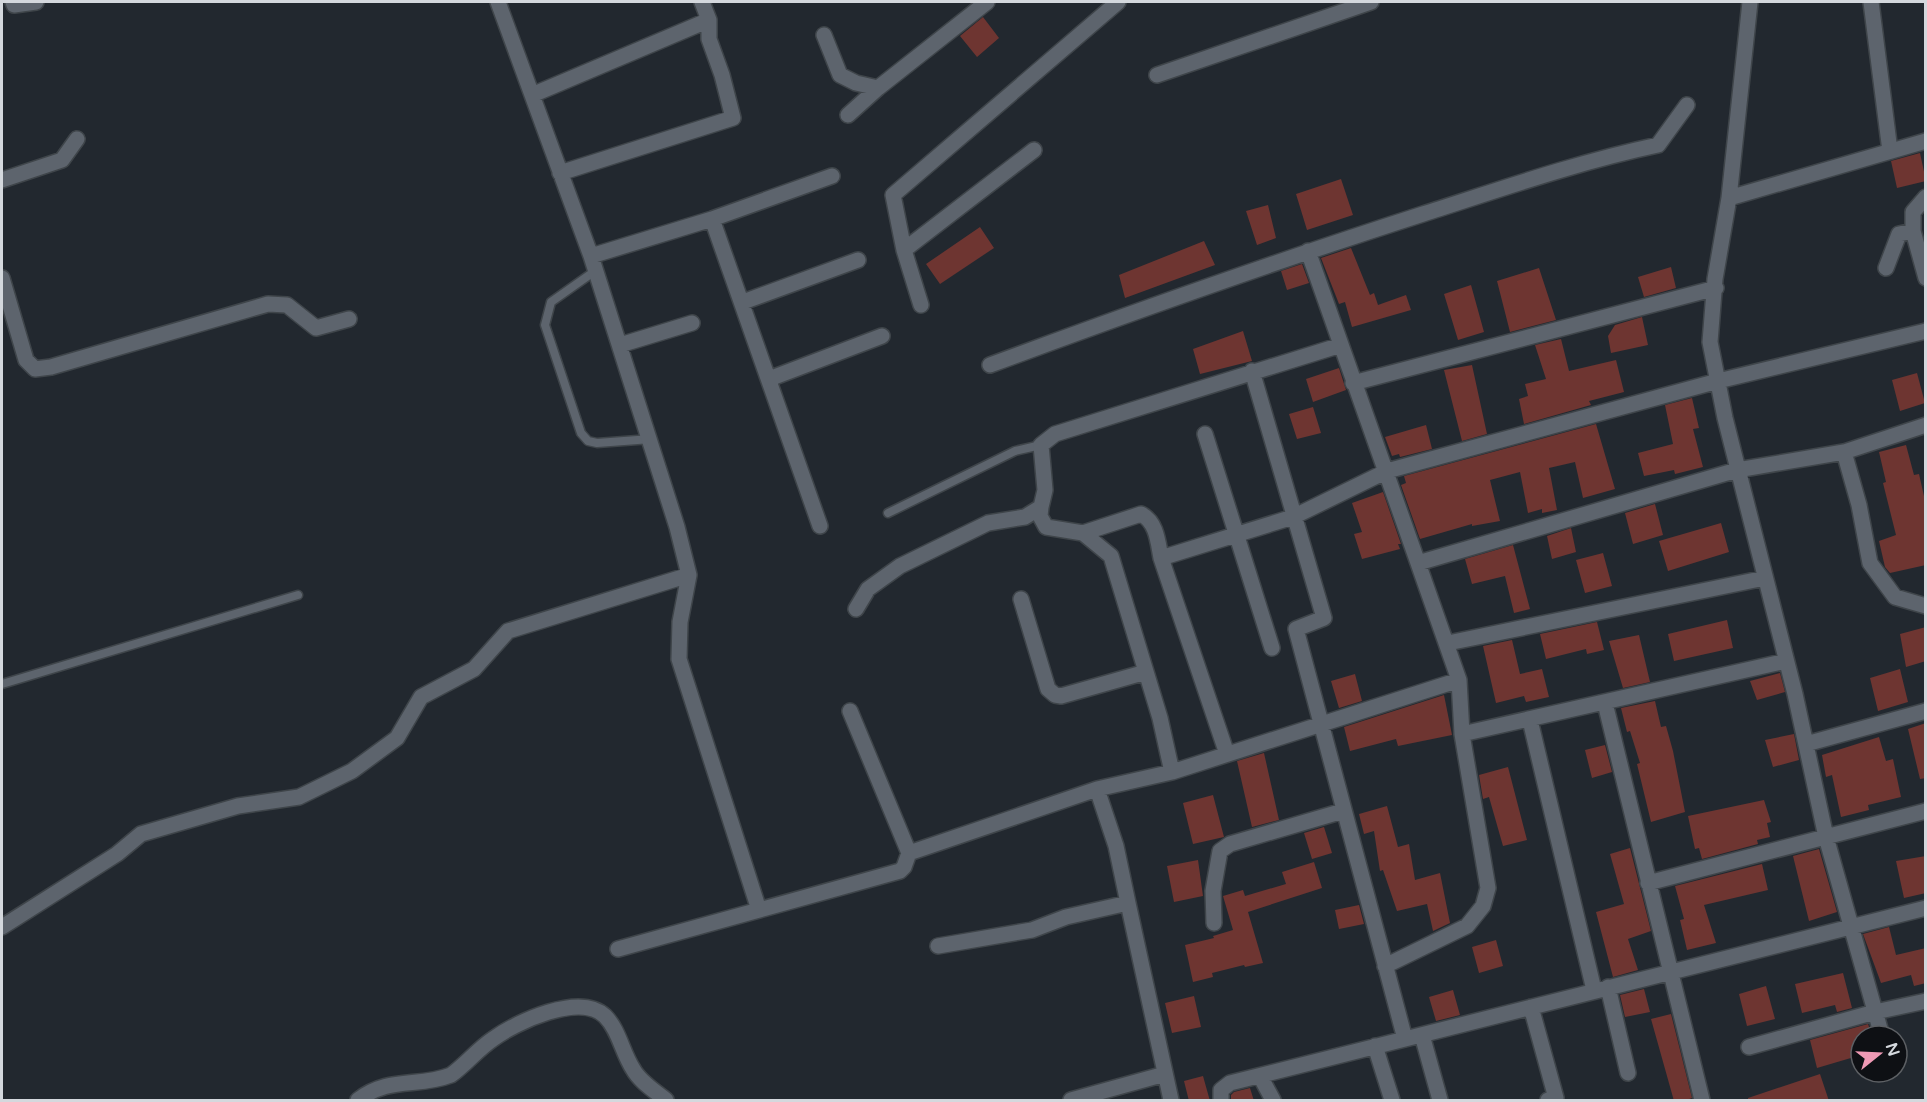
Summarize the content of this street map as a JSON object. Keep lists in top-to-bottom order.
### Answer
{
  "north": "right"
}
